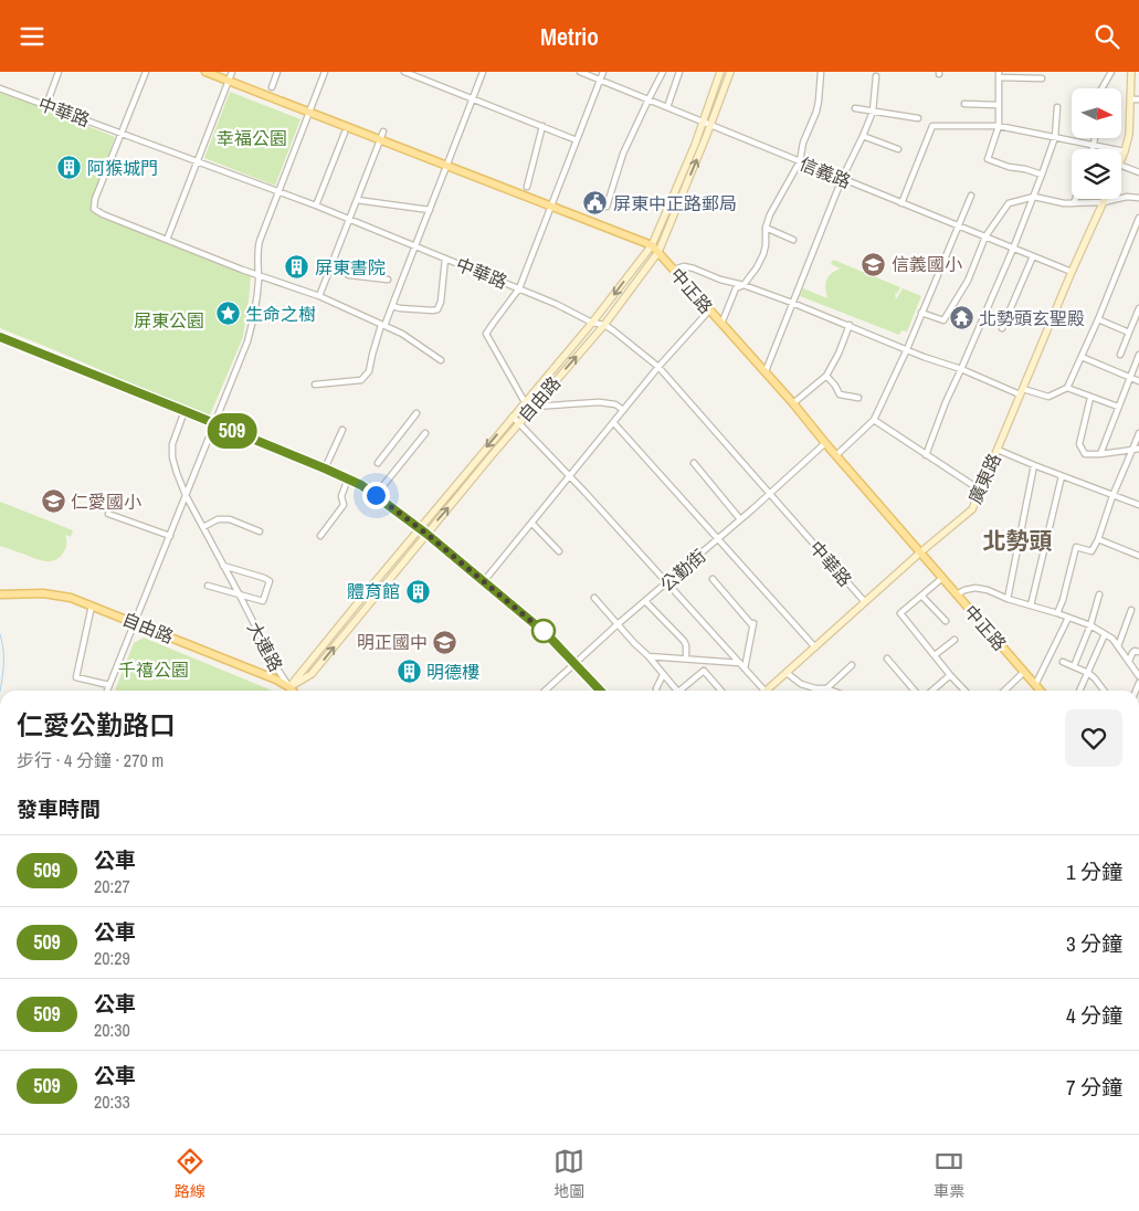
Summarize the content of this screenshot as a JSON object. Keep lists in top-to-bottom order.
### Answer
{
  "streets": {
    "main road": ["中正路", "自由路", "大連路"],
    "street": [
      "中華路",
      "信義路",
      "廣東路",
      "公勤街"
    ]
  },
  "crossings": [
    ["中華路", "自由路"],
    ["中華路", "廣東路"],
    ["中華路", "公勤街"],
    ["信義路", "自由路"],
    ["信義路", "廣東路"],
    ["中正路", "自由路"],
    ["中正路", "廣東路"],
    ["中正路", "公勤街"],
    ["自由路", "大連路"]
  ],
  "districts": ["北勢頭"],
  "parks": ["幸福公園", "屏東公園", "千禧公園"],
  "places": {
    "building": [
      "阿猴城門",
      "屏東書院",
      "體育館",
      "明德樓"
    ],
    "public building": ["屏東中正路郵局"],
    "school or university": ["信義國小", "仁愛國小", "明正國中"],
    "place": ["生命之樹"],
    "temple": ["北勢頭玄聖殿"]
  },
  "lines": ["bus line 509"],
  "north": "right",
  "page": {
    "header": "Metrio",
    "on_map": "509",
    "heading": [
      ["仁愛公勤路口", "步行 · 4 分鐘 · 270 m"],
      "發車時間"
    ],
    "list": [
      {
        "mark": "509",
        "name": "公車",
        "note": "20:27",
        "value": "1 分鐘"
      },
      {
        "mark": "509",
        "name": "公車",
        "note": "20:29",
        "value": "3 分鐘"
      },
      {
        "mark": "509",
        "name": "公車",
        "note": "20:30",
        "value": "4 分鐘"
      },
      {
        "mark": "509",
        "name": "公車",
        "note": "20:33",
        "value": "7 分鐘"
      }
    ],
    "tabs": ["路線", "地圖", "車票"]
  }
}
